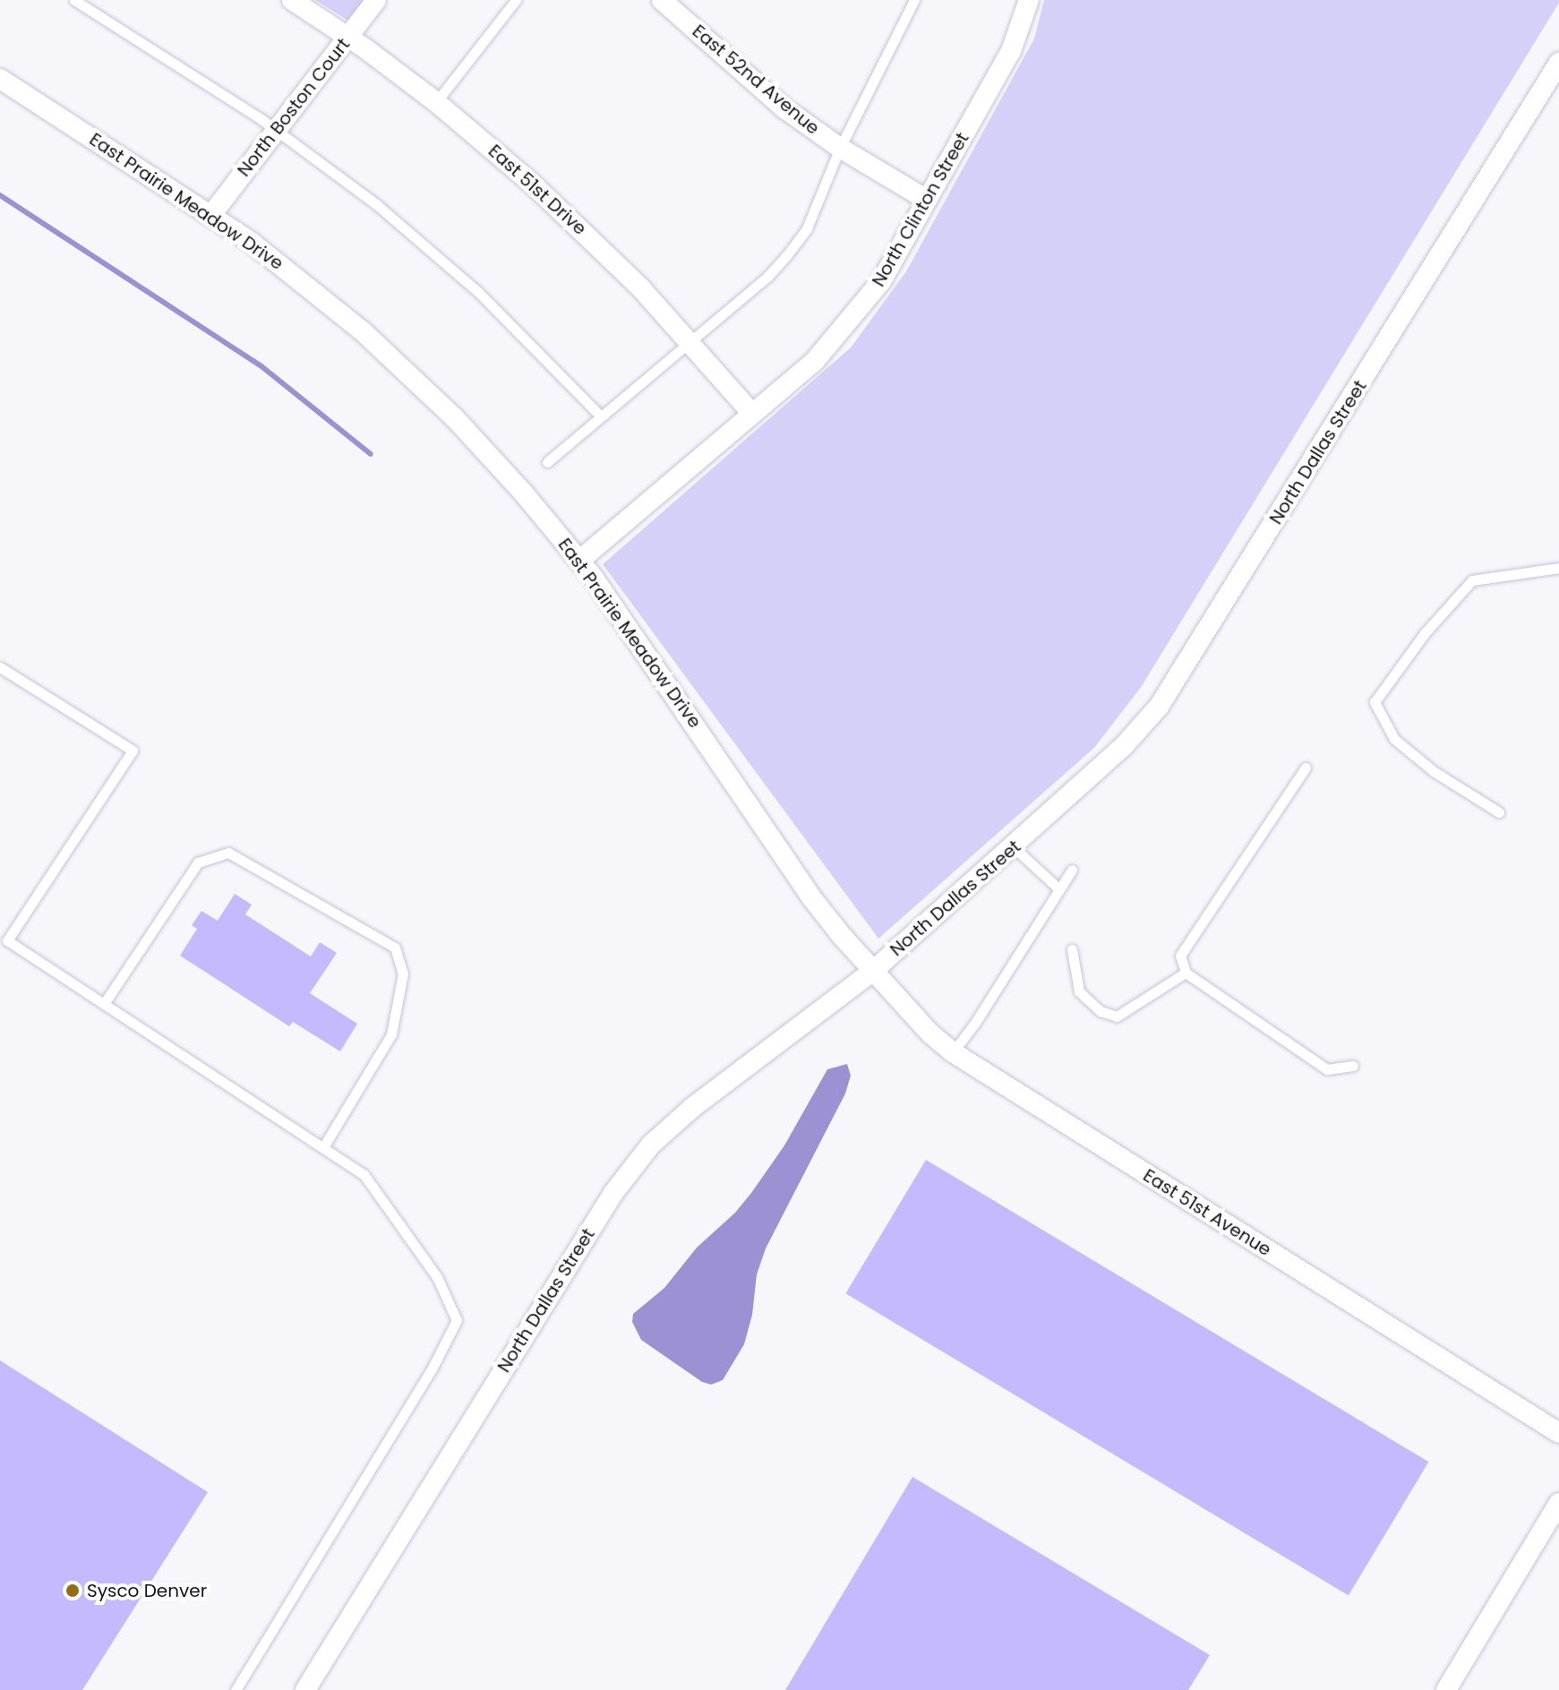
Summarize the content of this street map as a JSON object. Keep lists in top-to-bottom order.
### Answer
{
  "streets": {
    "street": [
      "East 52nd Avenue",
      "North Boston Court",
      "East 51st Drive",
      "East Prairie Meadow Drive",
      "North Clinton Street",
      "North Dallas Street",
      "East 51st Avenue"
    ]
  },
  "crossings": [
    ["East 52nd Avenue", "North Clinton Street"],
    ["North Boston Court", "East 51st Drive"],
    ["North Boston Court", "East Prairie Meadow Drive"],
    ["East 51st Drive", "North Clinton Street"],
    ["East Prairie Meadow Drive", "North Clinton Street"],
    ["East Prairie Meadow Drive", "North Dallas Street"],
    ["East Prairie Meadow Drive", "East 51st Avenue"],
    ["North Dallas Street", "East 51st Avenue"]
  ],
  "places": ["Sysco Denver"]
}
